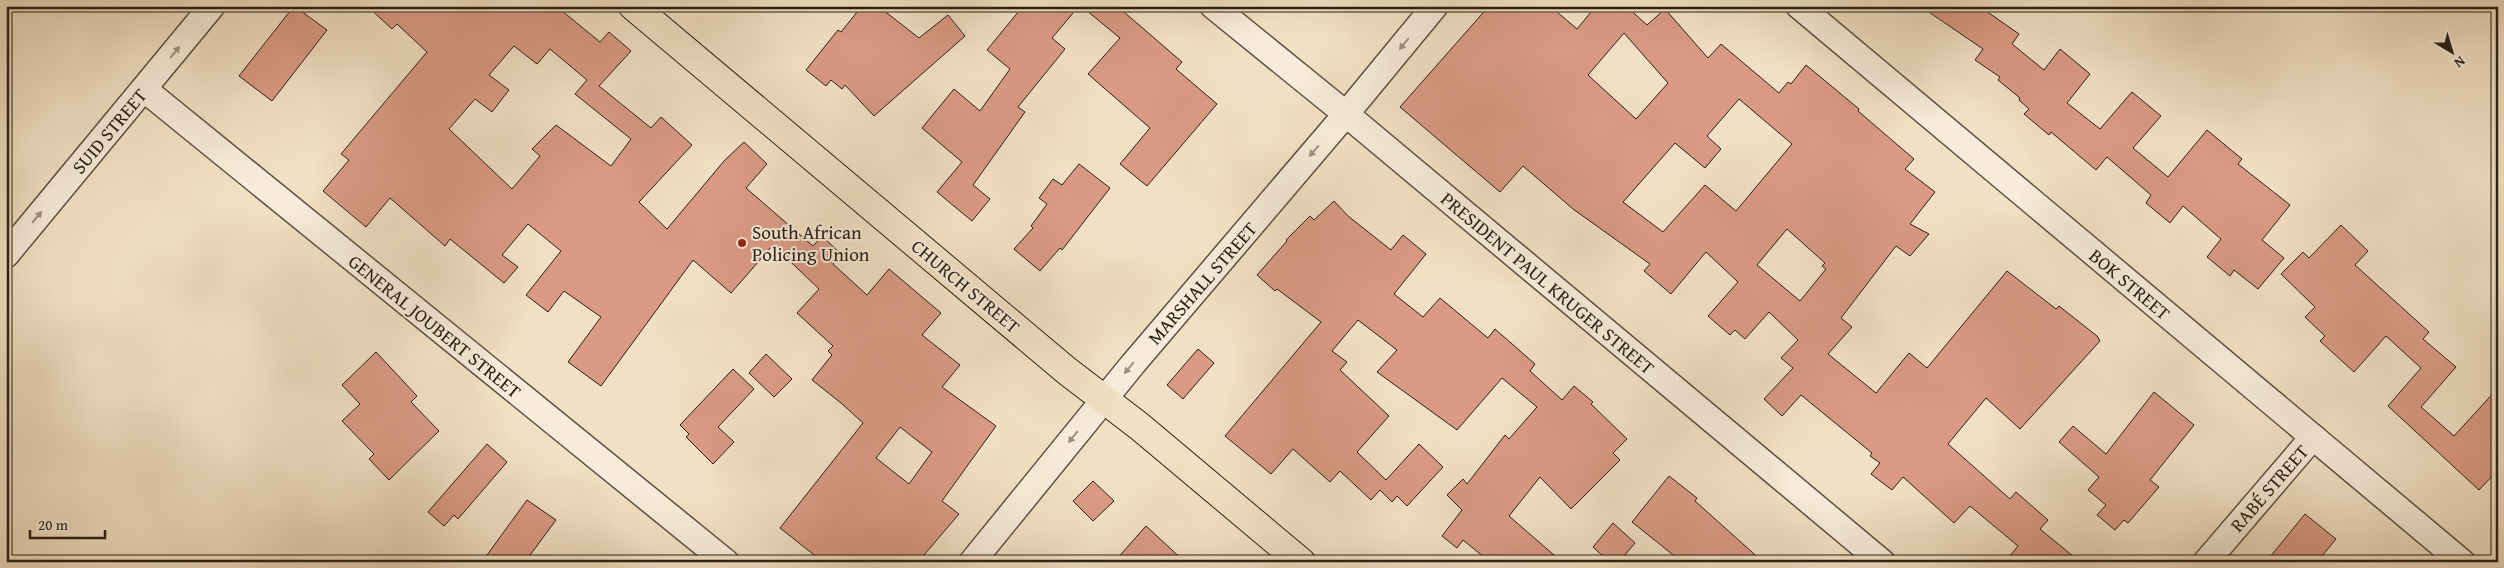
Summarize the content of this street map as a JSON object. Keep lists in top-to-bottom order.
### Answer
{
  "streets": {
    "main road": ["CHURCH STREET"],
    "street": [
      "SUID STREET",
      "MARSHALL STREET",
      "PRESIDENT PAUL KRUGER STREET",
      "BOK STREET",
      "GENERAL JOUBERT STREET",
      "RABÉ STREET"
    ]
  },
  "crossings": [
    ["SUID STREET", "GENERAL JOUBERT STREET"],
    ["MARSHALL STREET", "PRESIDENT PAUL KRUGER STREET"],
    ["MARSHALL STREET", "CHURCH STREET"],
    ["BOK STREET", "RABÉ STREET"]
  ],
  "one_way": ["SUID STREET", "MARSHALL STREET"],
  "places": ["South African Policing Union"],
  "scale_bar": "20 m",
  "north": "bottom right"
}
